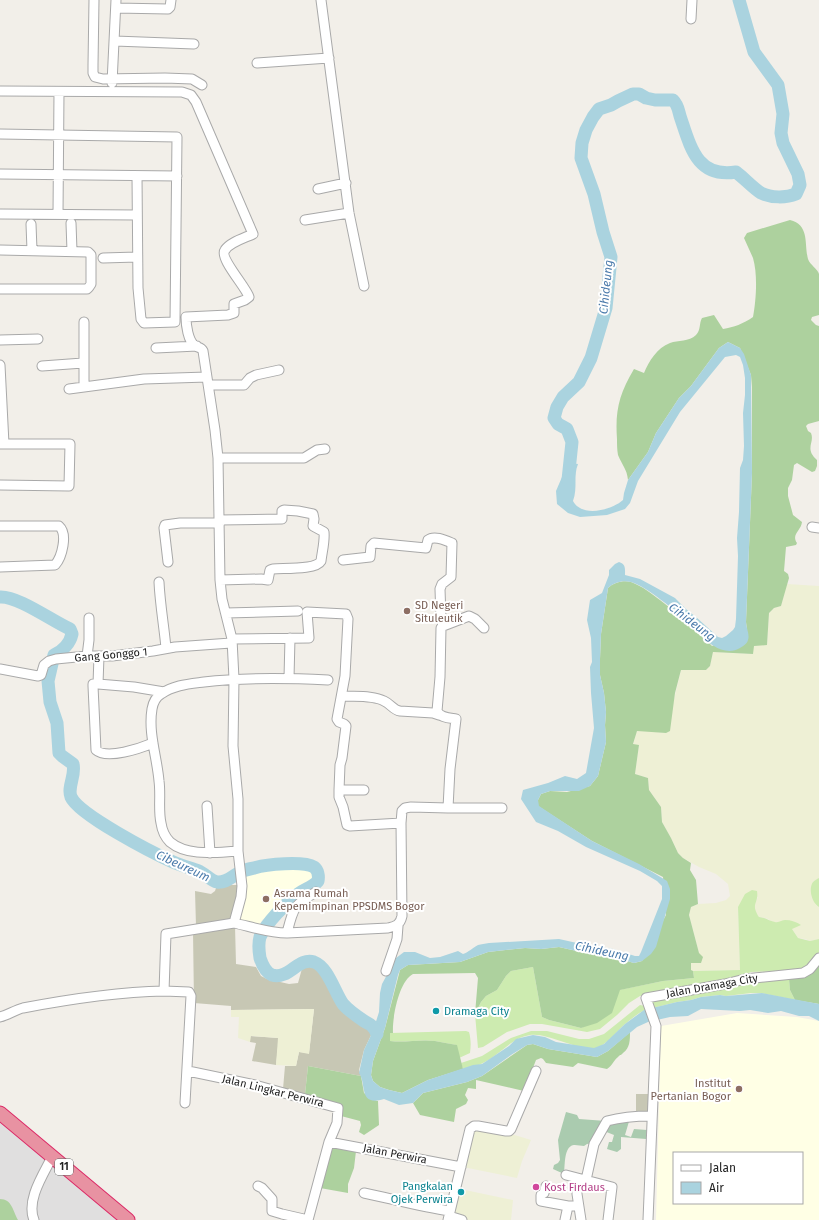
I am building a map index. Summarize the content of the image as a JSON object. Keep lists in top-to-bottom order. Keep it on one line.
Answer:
{"streets":{"highway":["11"],"street":["Gang Gonggo 1","Jalan Dramaga City","Jalan Lingkar Perwira","Jalan Perwira"]},"crossings":[["Jalan Lingkar Perwira","Jalan Perwira"]],"water":["Cihideung","Cibeureum"],"places":["SD Negeri Situleutik","Asrama Rumah Kepemimpinan PPSDMS Bogor","Dramaga City","Institut Pertanian Bogor","Kost Firdaus","Pangkalan Ojek Perwira"],"legend":["Jalan","Air"]}
